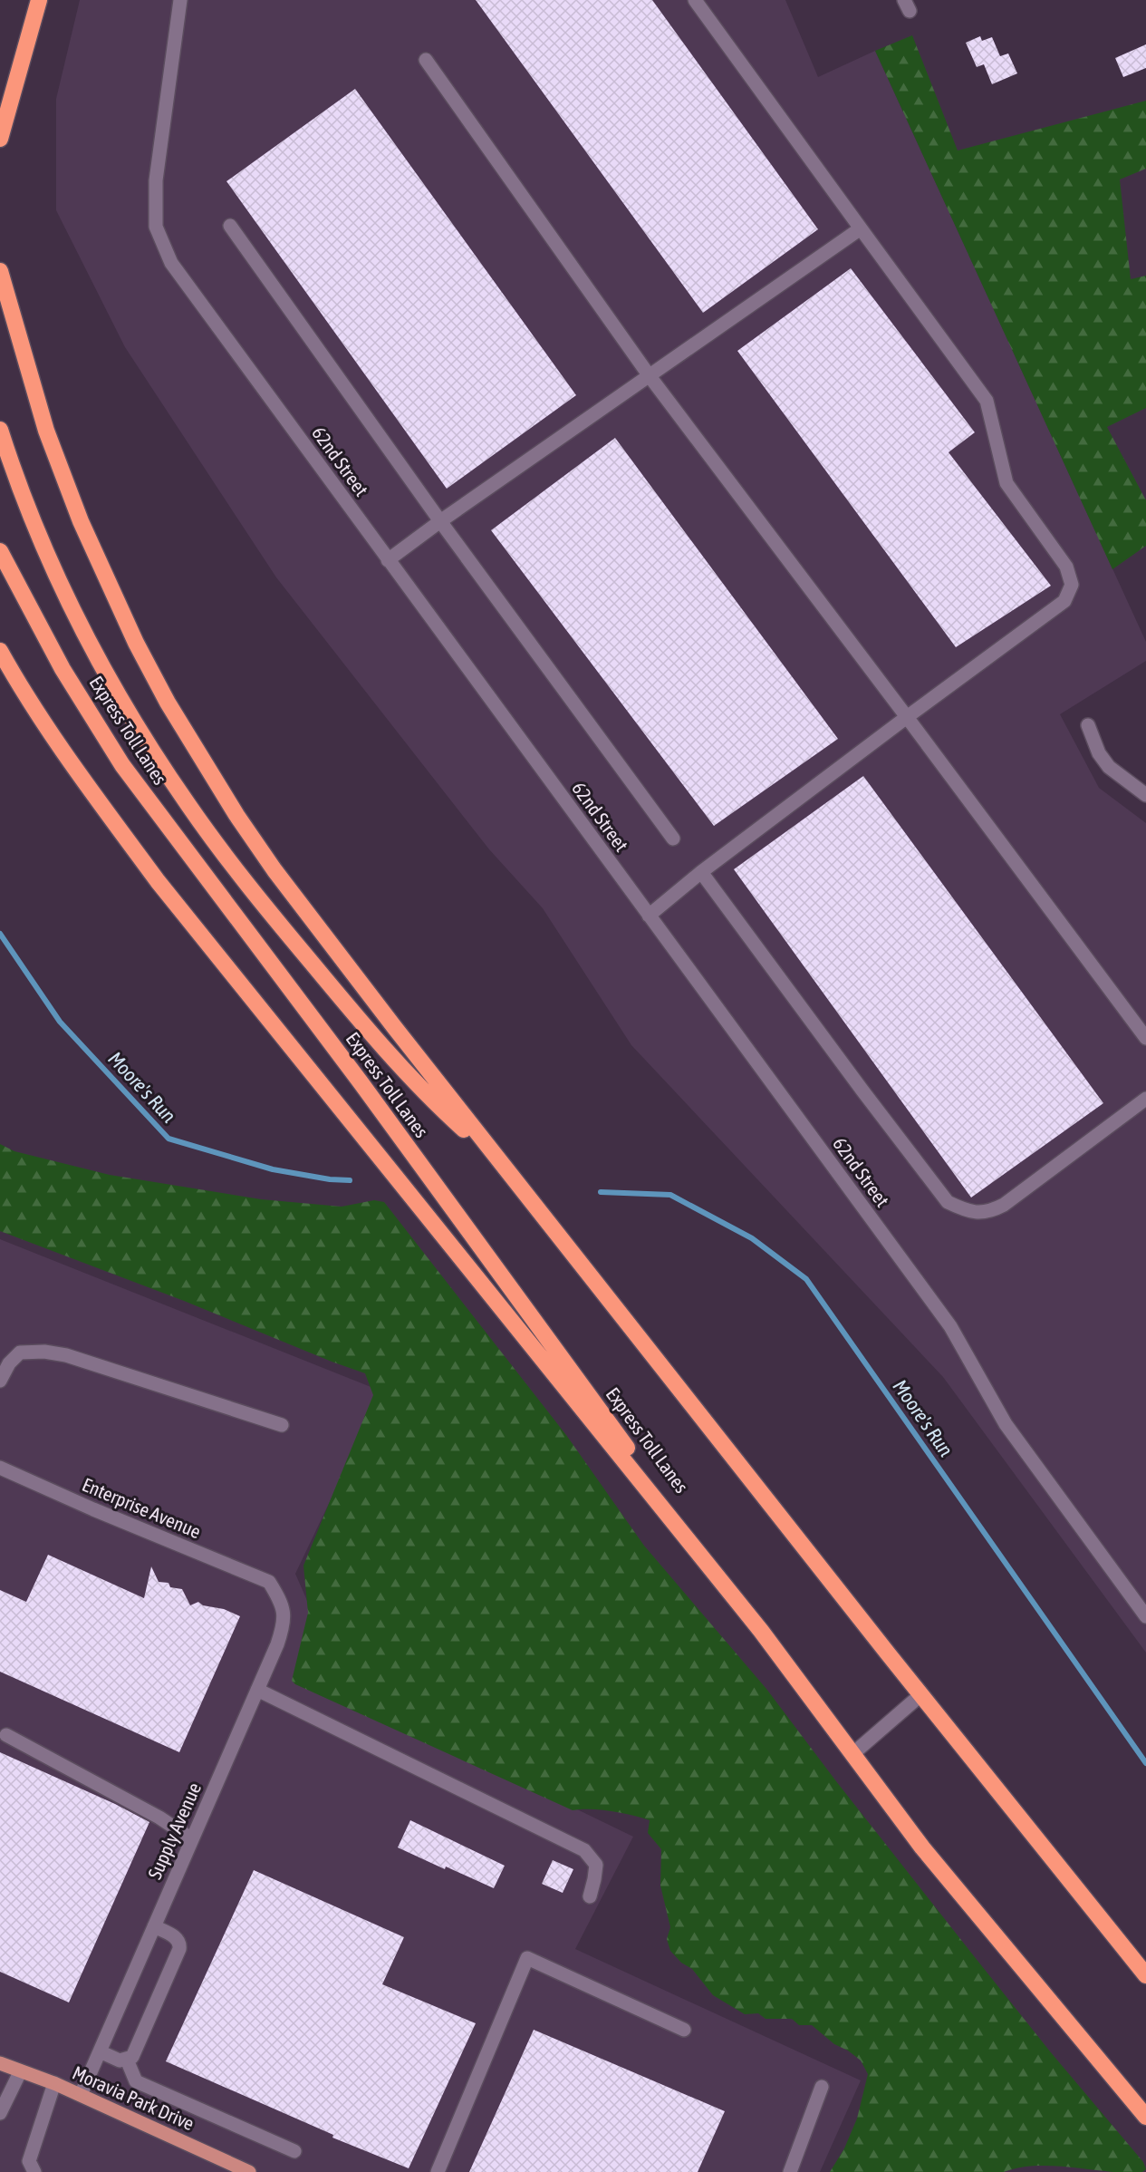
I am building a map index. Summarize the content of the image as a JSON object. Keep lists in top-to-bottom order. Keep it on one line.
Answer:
{"streets":{"highway":["Express Toll Lanes"],"main road":["Moravia Park Drive"],"street":["62nd Street","Enterprise Avenue","Supply Avenue"]},"crossings":[["Enterprise Avenue","Supply Avenue"],["Supply Avenue","Moravia Park Drive"]],"water":["Moore's Run"]}
